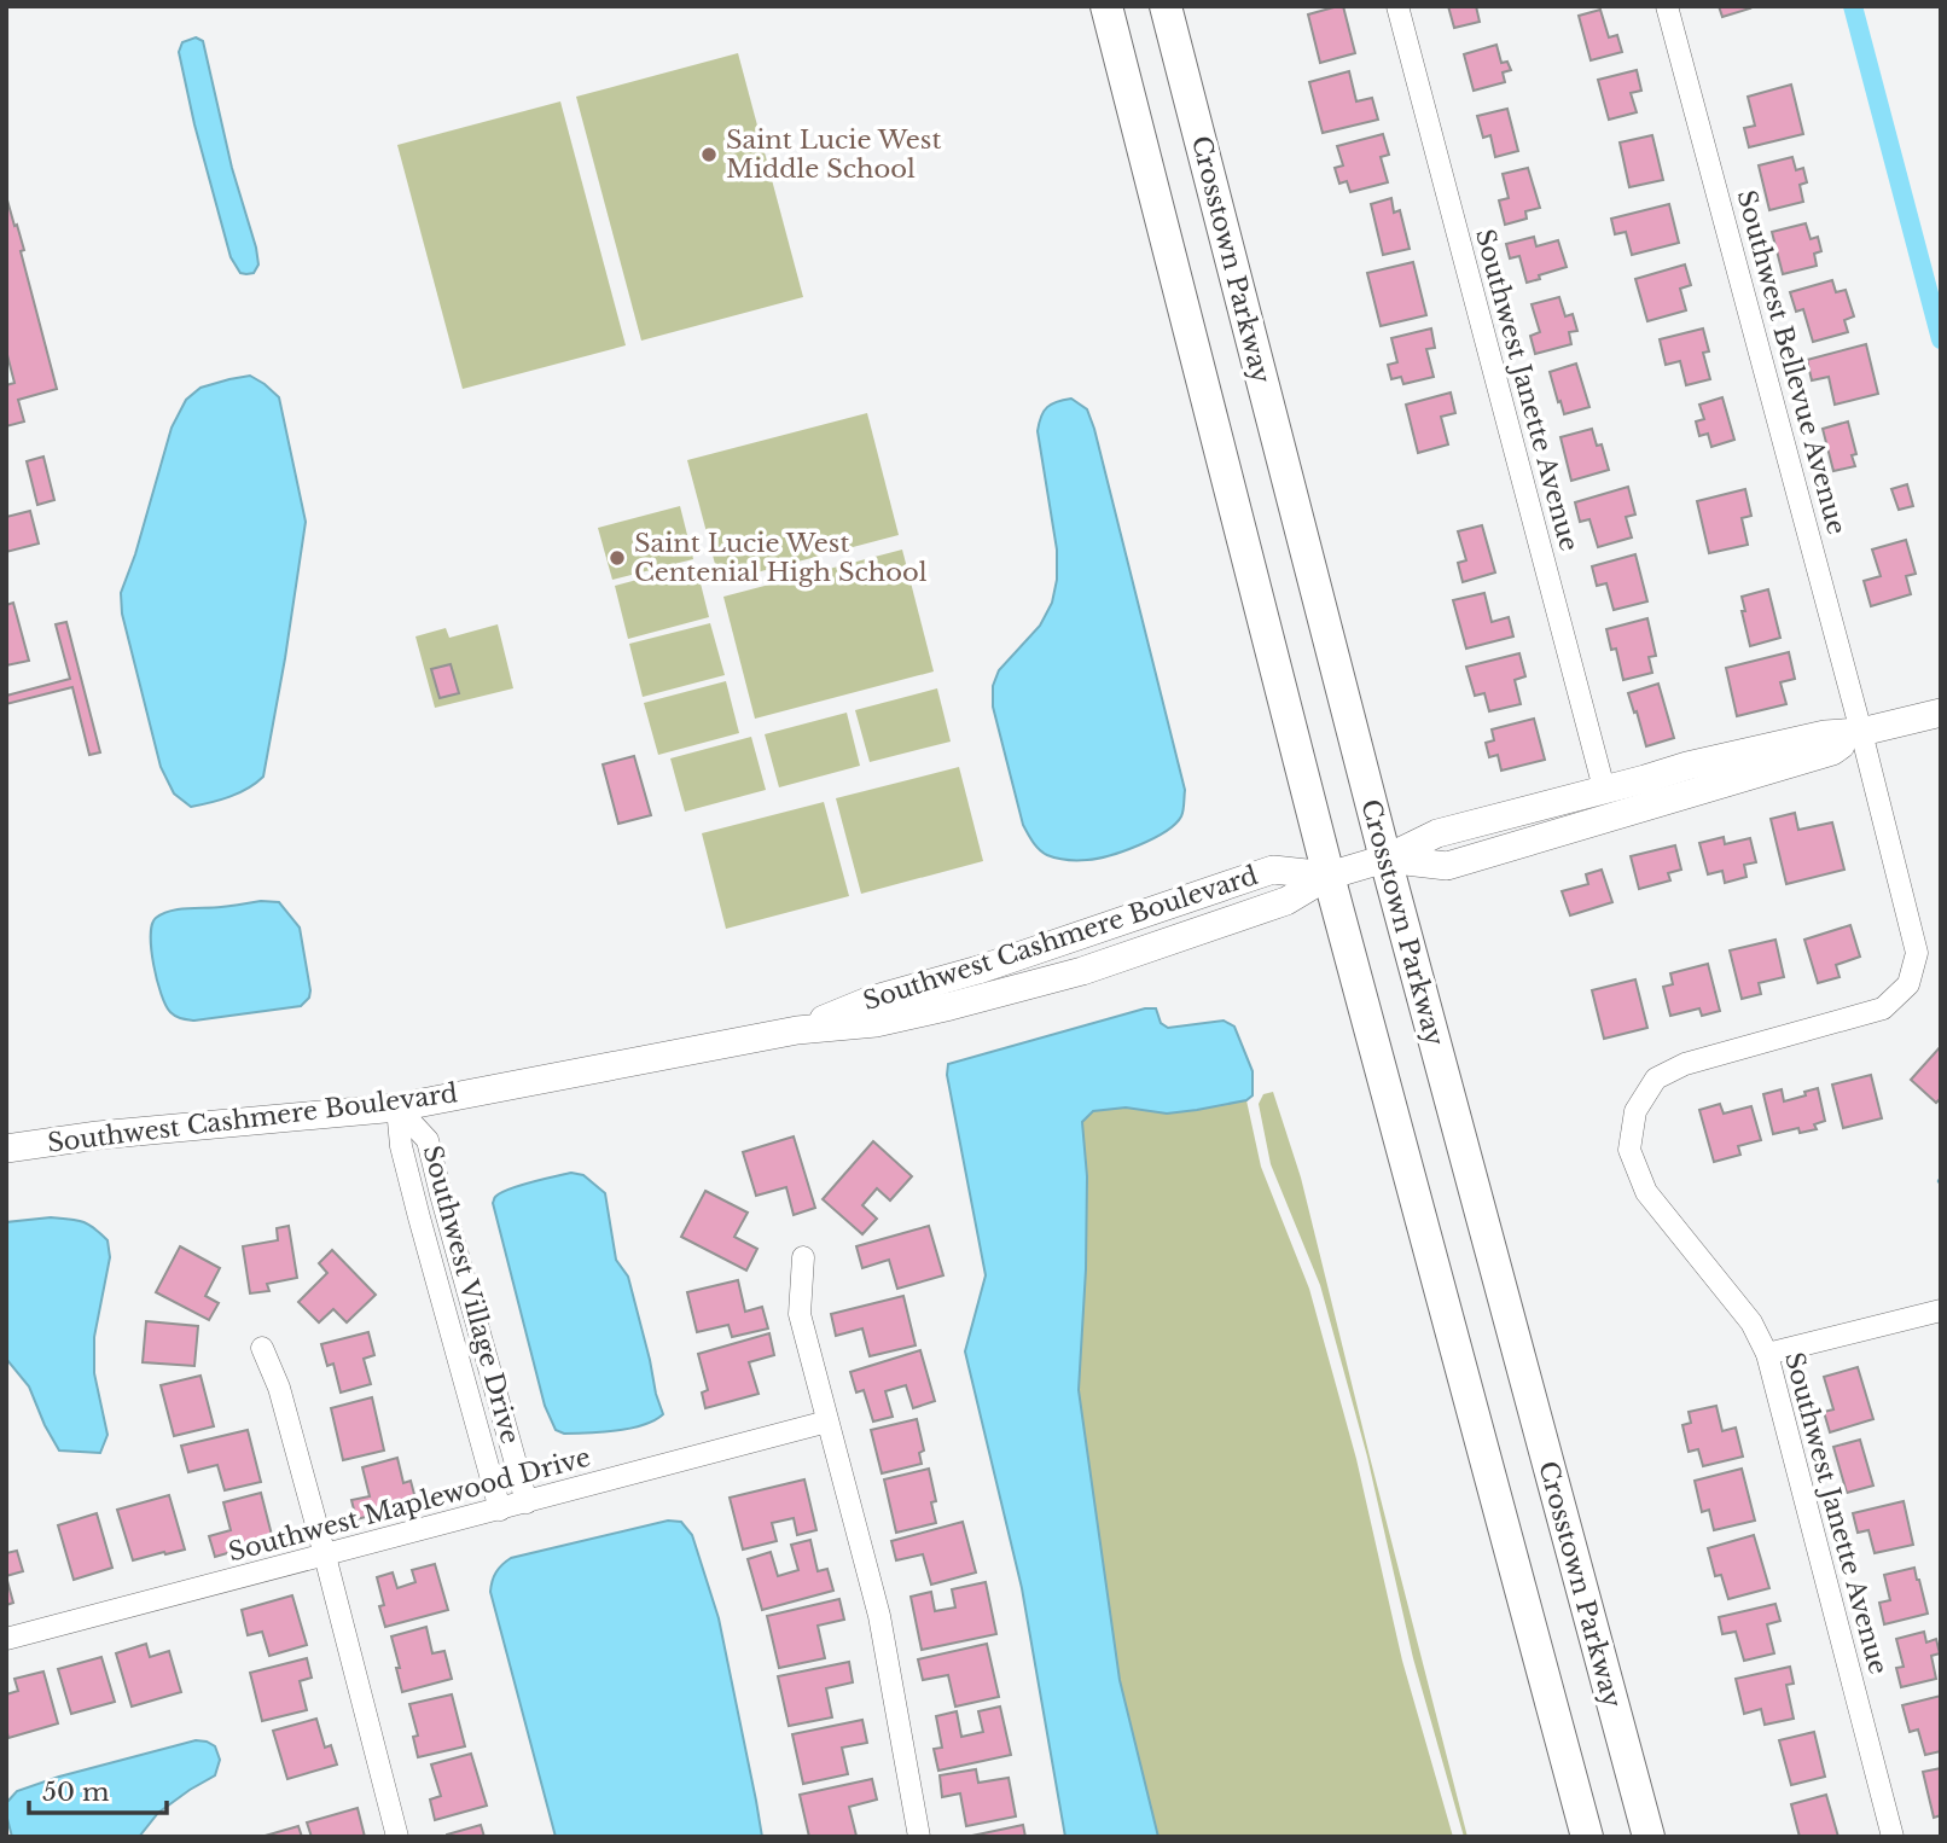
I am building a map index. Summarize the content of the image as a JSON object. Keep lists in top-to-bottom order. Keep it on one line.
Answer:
{"streets":{"main road":["Crosstown Parkway"],"street":["Southwest Bellevue Avenue","Southwest Janette Avenue","Southwest Cashmere Boulevard","Southwest Village Drive","Southwest Maplewood Drive"]},"crossings":[["Crosstown Parkway","Southwest Cashmere Boulevard"],["Southwest Bellevue Avenue","Southwest Janette Avenue"],["Southwest Bellevue Avenue","Southwest Cashmere Boulevard"],["Southwest Janette Avenue","Southwest Cashmere Boulevard"],["Southwest Cashmere Boulevard","Southwest Village Drive"],["Southwest Village Drive","Southwest Maplewood Drive"]],"places":["Saint Lucie West Middle School","Saint Lucie West Centenial High School"],"scale_bar":"50 m"}
